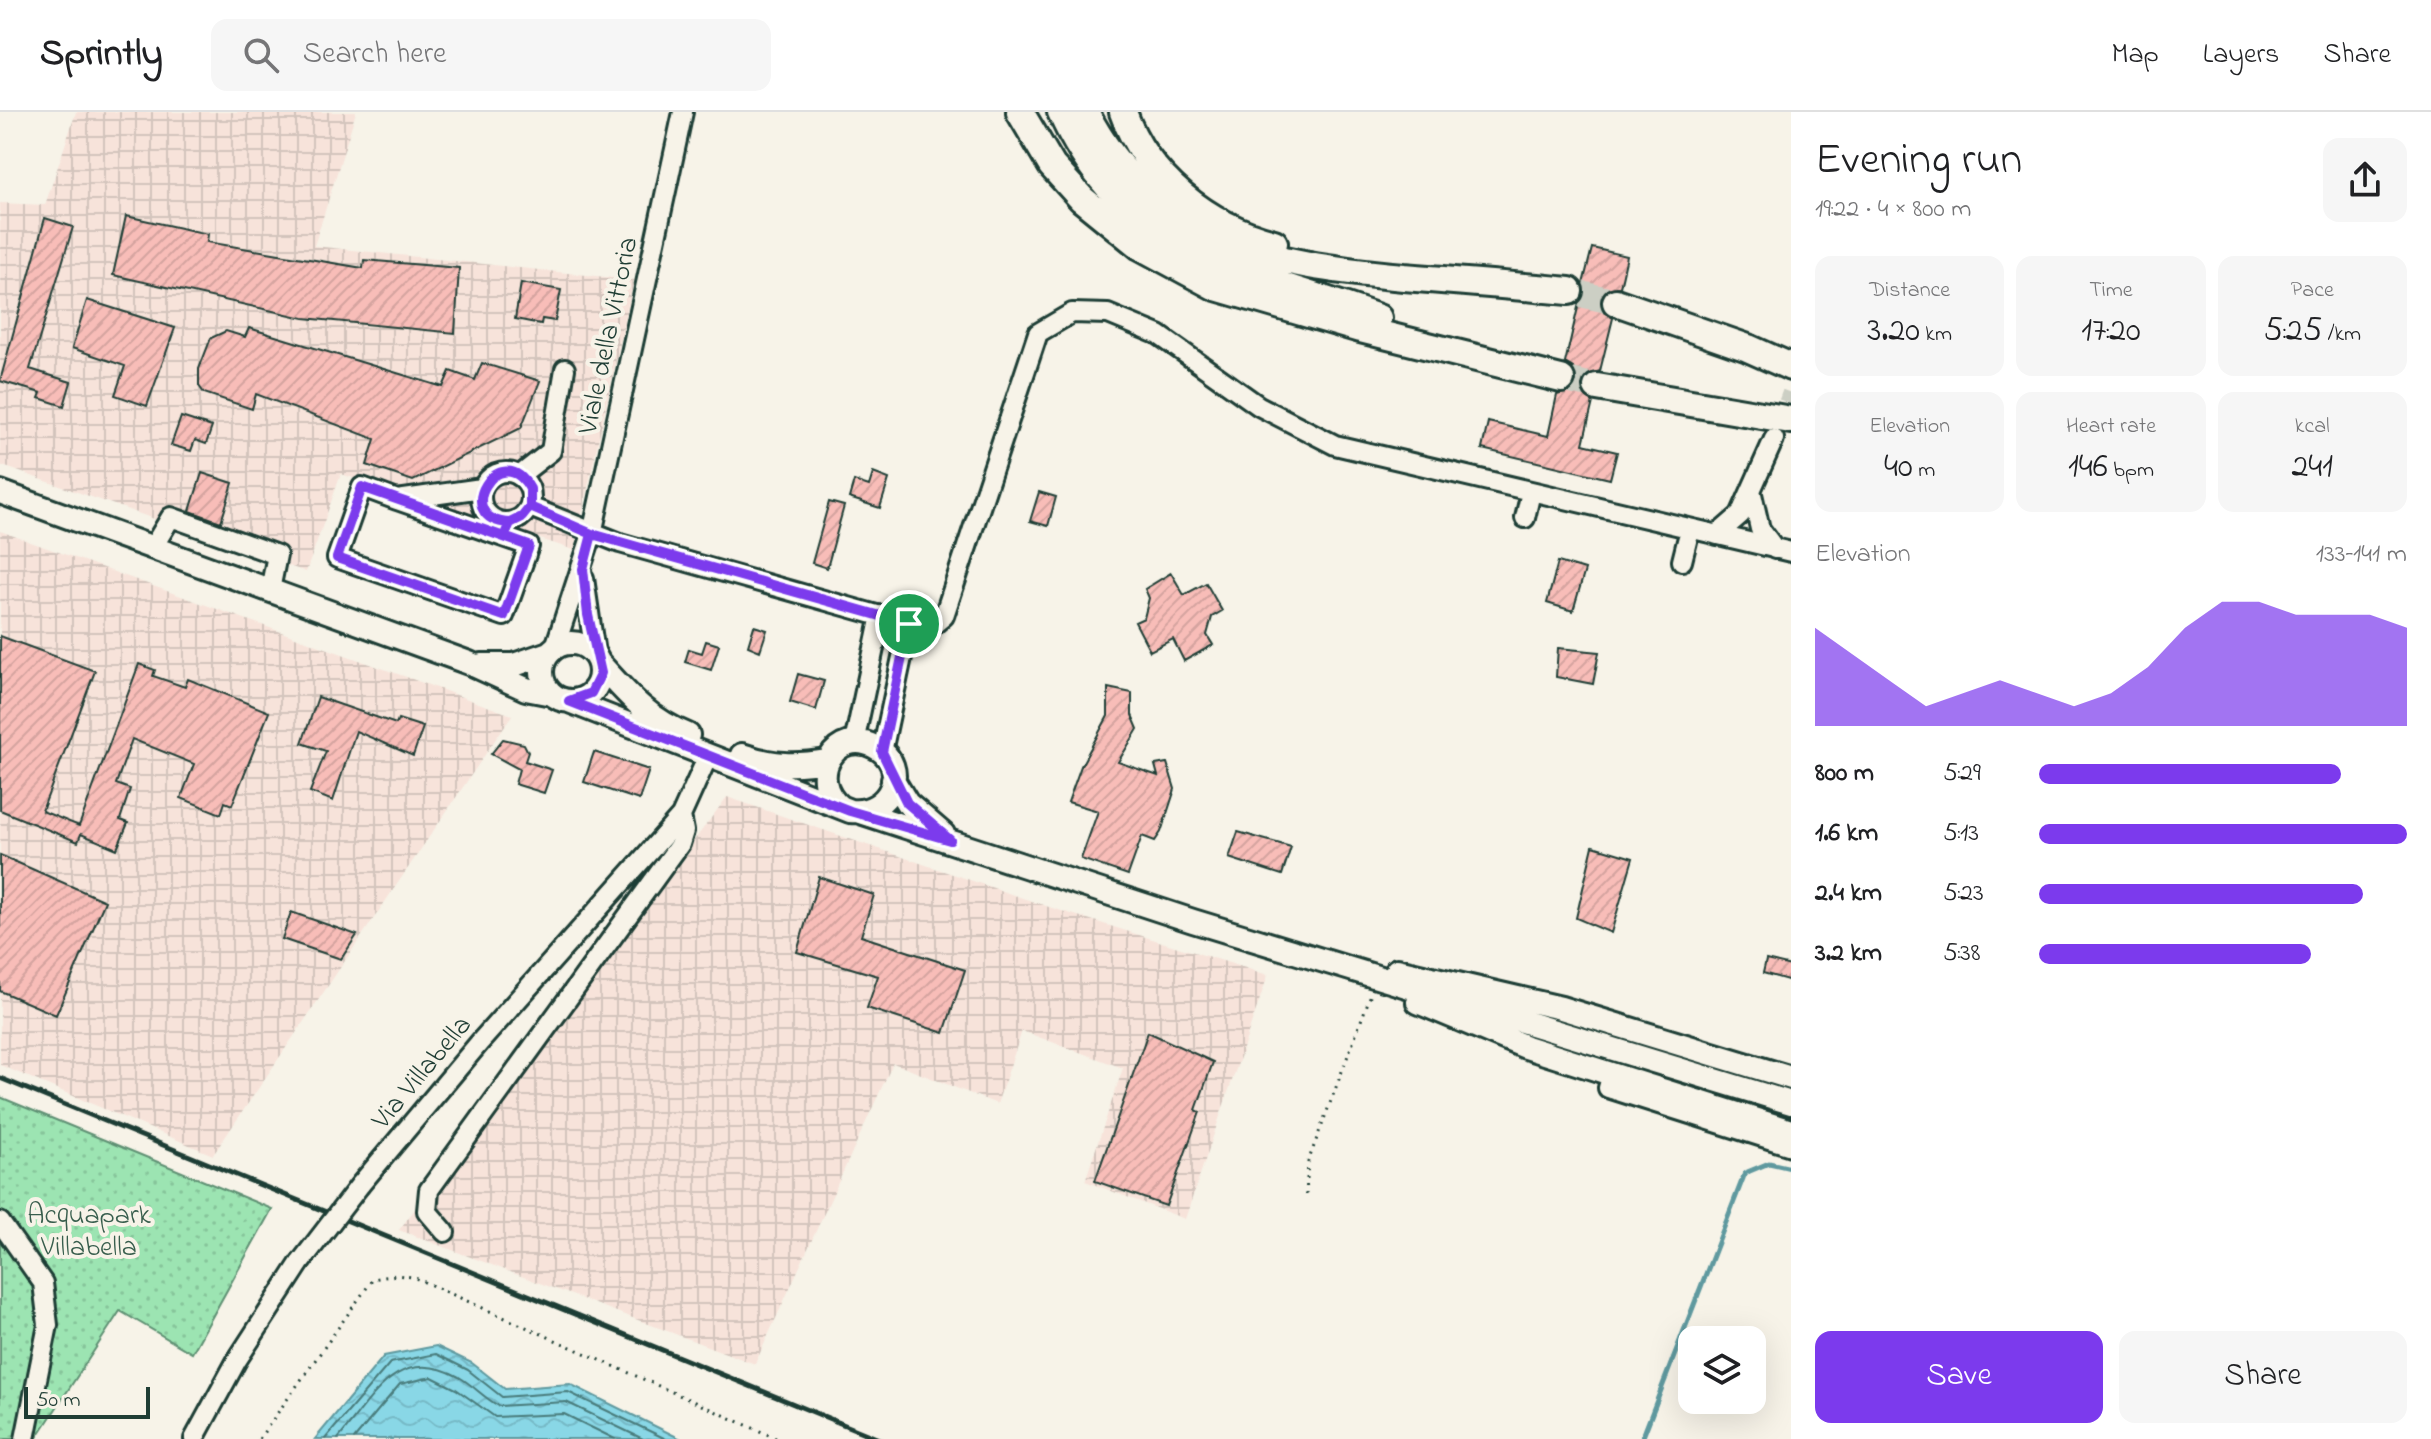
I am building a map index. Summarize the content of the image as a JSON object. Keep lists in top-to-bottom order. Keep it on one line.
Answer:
{"streets":{"street":["Viale della Vittoria","Via Villabella"]},"parks":["Acquapark Villabella"],"scale_bar":"50 m","page":{"header":"Sprintly","search":"Search here","nav":["Map","Layers","Share"],"heading":["Evening run","19:22 · 4 × 800 m"],"stats":[["Distance","3.20 km"],["Time","17:20"],["Pace","5:25 /km"],["Elevation","40 m"],["Heart rate","146 bpm"],["kcal","241"]],"chart":["Elevation","133–141 m"],"list":[{"name":"800 m","note":"5:29"},{"name":"1.6 km","note":"5:13"},{"name":"2.4 km","note":"5:23"},{"name":"3.2 km","note":"5:38"}],"buttons":["Save","Share"],"scale":"50 m"}}
